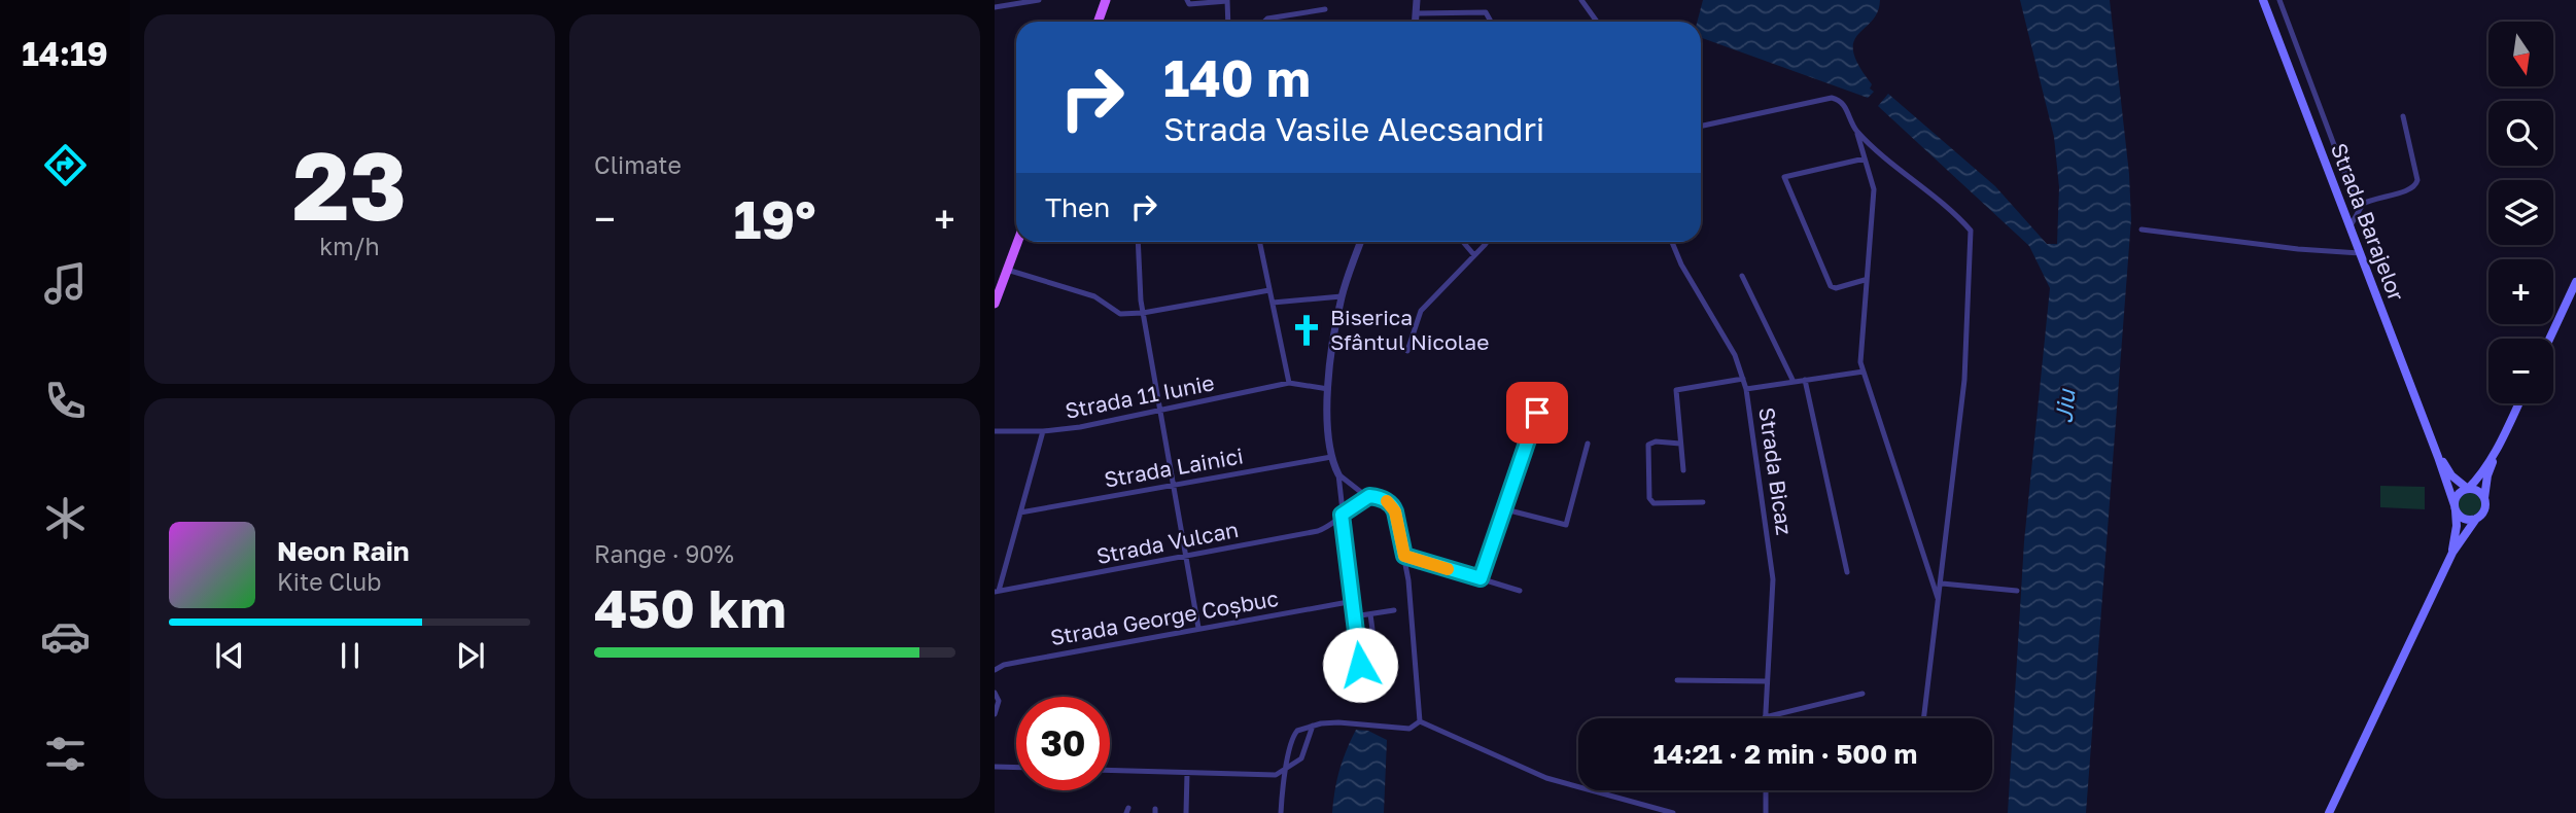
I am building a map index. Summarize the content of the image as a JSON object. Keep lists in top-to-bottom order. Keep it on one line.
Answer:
{"streets":{"main road":["Strada Barajelor"],"street":["Strada 11 Iunie","Strada Lainici","Strada Bicaz","Strada Vulcan","Strada George Coșbuc"]},"water":["Jiu"],"places":{"church":["Biserica Sfântul Nicolae"]},"north":"bottom","page":{"tabs":"14:19","tile":[["23","km/h"],"Climate",["Range · 90%","450 km"]],"map_buttons":["+","−"],"turn":["140 m","Strada Vasile Alecsandri"],"then":"Then","heat":["−","19°","+"],"song":["Neon Rain","Kite Club"],"limit":"30","trip":"14:21 · 2 min · 500 m"}}
